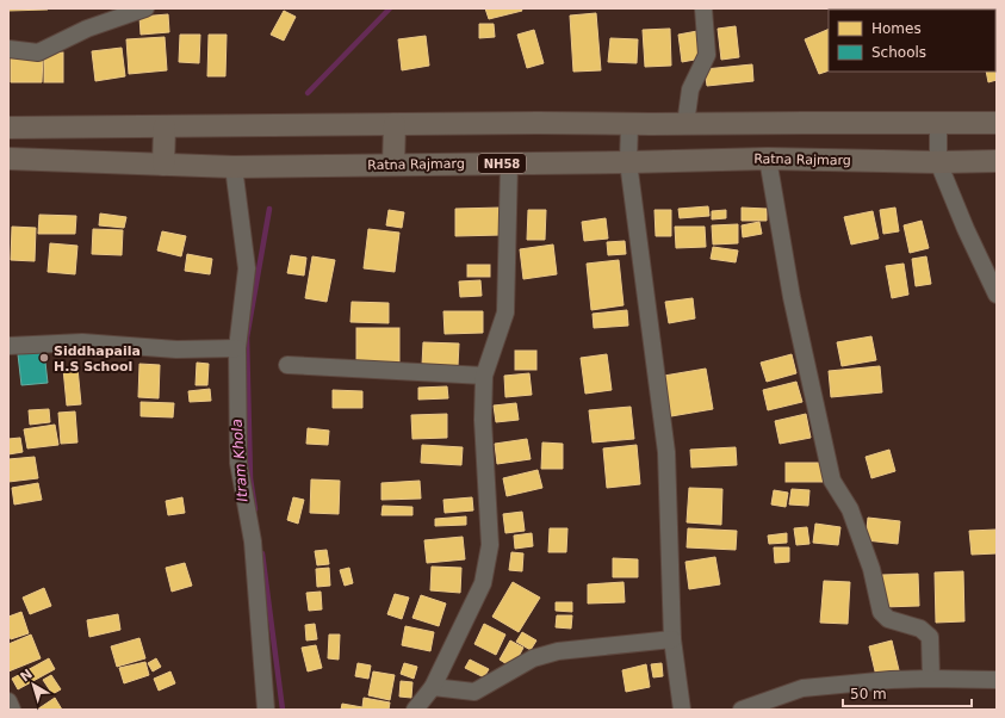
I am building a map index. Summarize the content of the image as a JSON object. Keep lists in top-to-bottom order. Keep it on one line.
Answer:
{"streets":{"main road":["Ratna Rajmarg","NH58"]},"water":["Itram Khola"],"places":["Siddhapaila H.S School"],"legend":["Homes","Schools"],"scale_bar":"50 m","north":"top left"}
